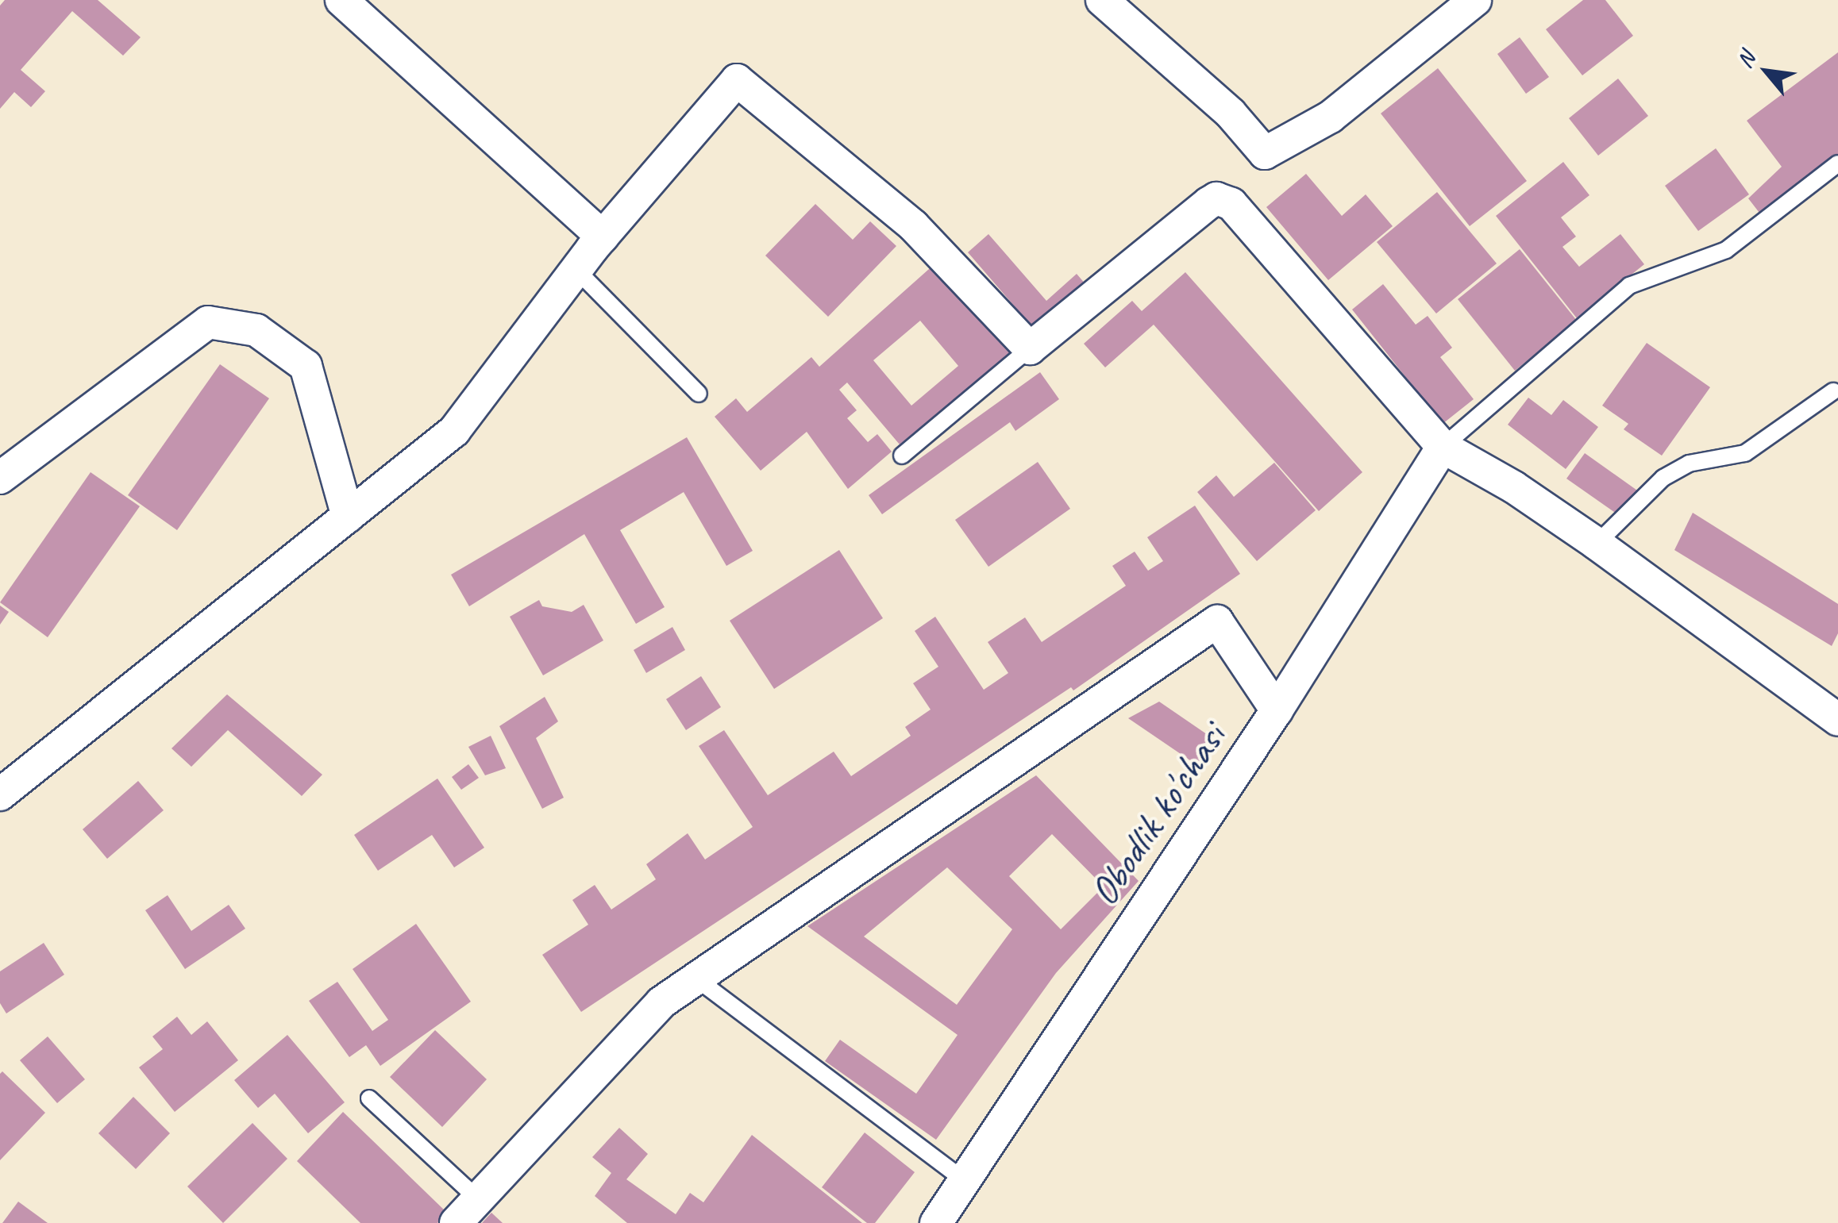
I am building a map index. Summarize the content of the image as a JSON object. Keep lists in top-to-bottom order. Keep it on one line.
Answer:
{"streets":{"street":["Obodlik ko'chasi"]},"north":"top left"}
